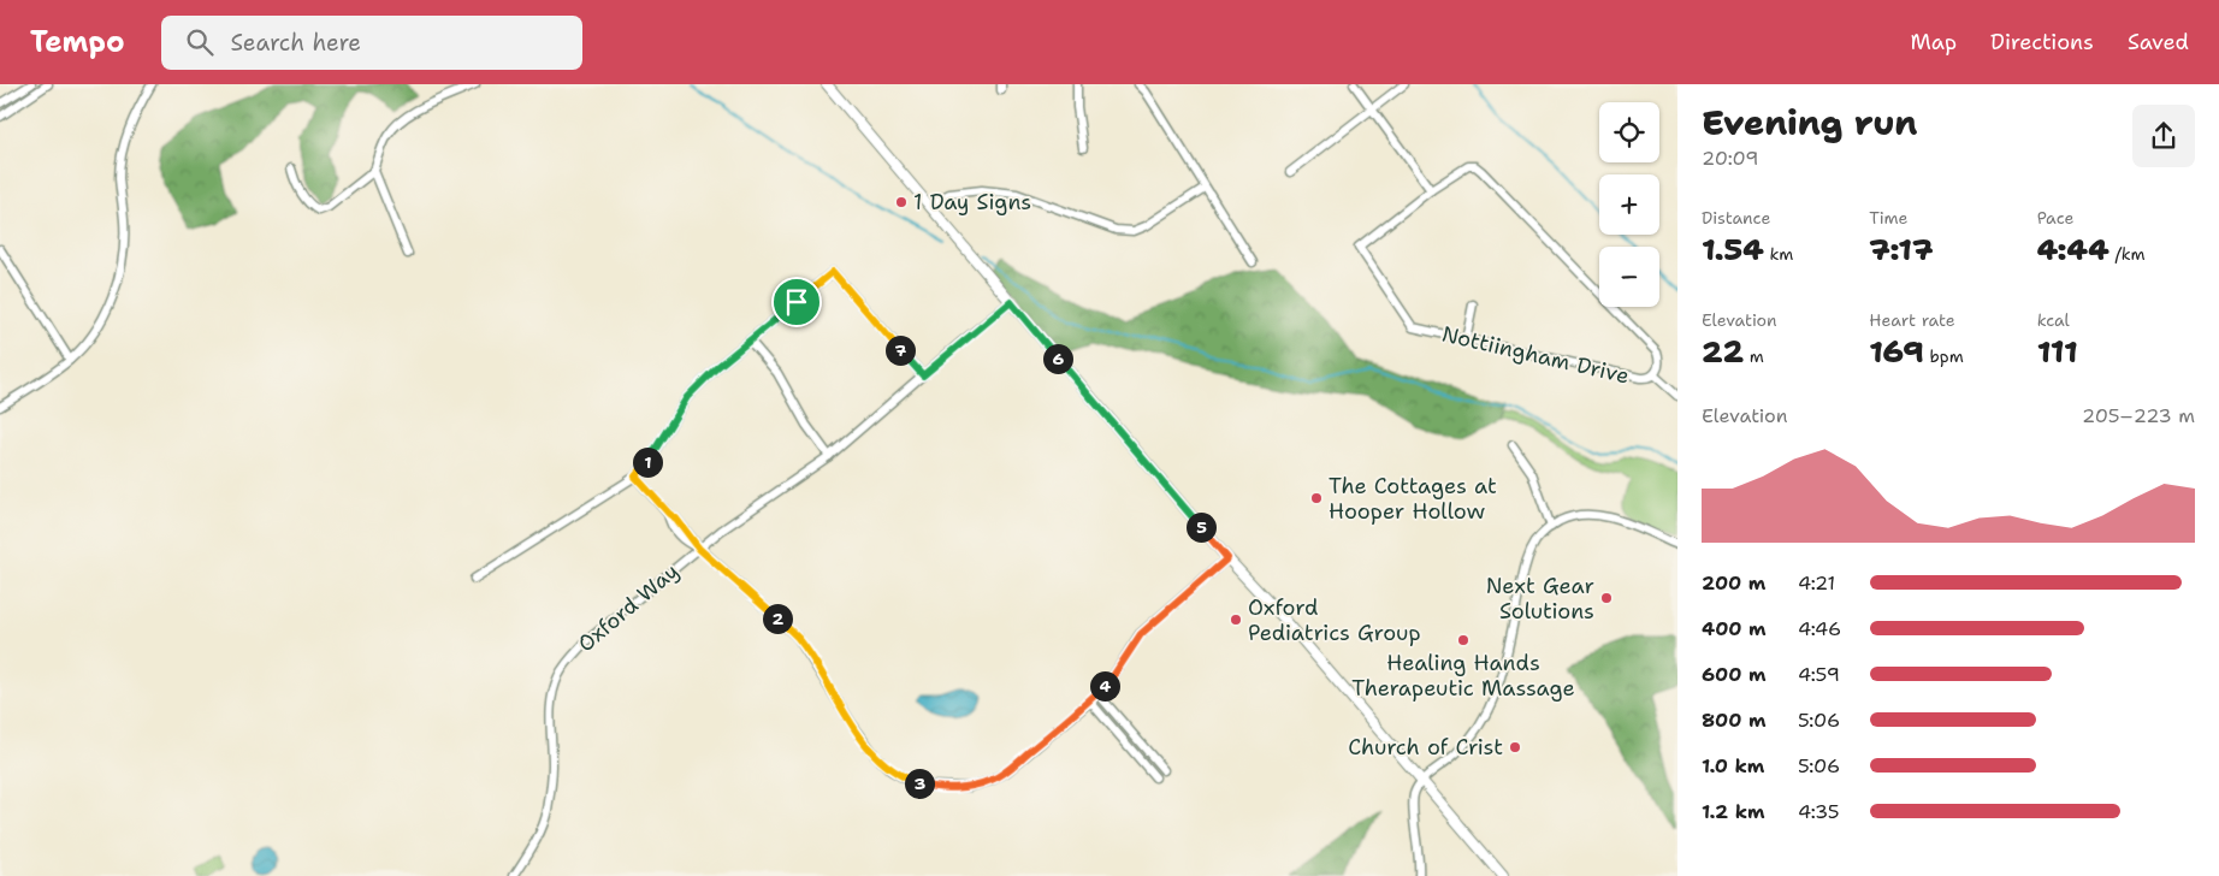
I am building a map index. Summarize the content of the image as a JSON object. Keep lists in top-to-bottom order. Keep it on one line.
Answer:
{"streets":{"street":["Nottiingham Drive","Oxford Way"]},"places":["1 Day Signs","The Cottages at Hooper Hollow","Next Gear Solutions","Oxford Pediatrics Group","Healing Hands Therapeutic Massage","Church of Crist"],"page":{"header":"Tempo","search":"Search here","nav":["Map","Directions","Saved"],"heading":["Evening run","20:09"],"map_buttons":["+","−"],"stats":[["Distance","1.54 km"],["Time","7:17"],["Pace","4:44 /km"],["Elevation","22 m"],["Heart rate","169 bpm"],["kcal","111"]],"pins":["7","6","1","5","2","4","3"],"chart":["Elevation","205–223 m"],"list":[{"name":"200 m","note":"4:21"},{"name":"400 m","note":"4:46"},{"name":"600 m","note":"4:59"},{"name":"800 m","note":"5:06"},{"name":"1.0 km","note":"5:06"},{"name":"1.2 km","note":"4:35"}]}}
